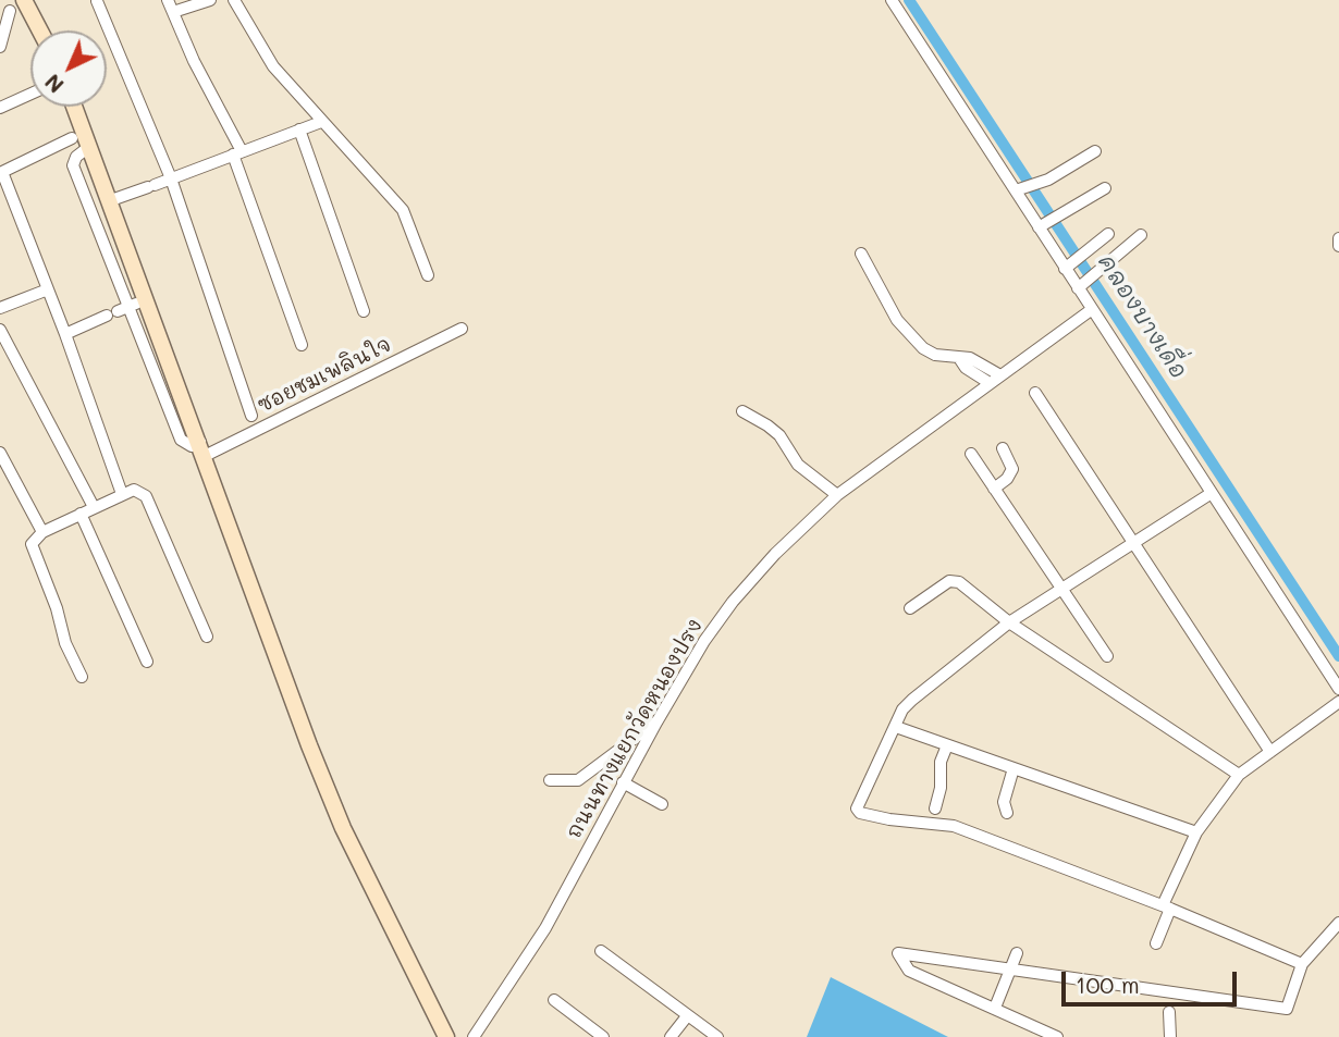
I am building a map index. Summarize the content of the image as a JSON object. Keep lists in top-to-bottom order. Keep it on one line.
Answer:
{"streets":{"street":["ซอยชมเพลินใจ","ถนนทางแยกวัดหนองปรง"]},"water":["คลองบางเดื่อ"],"scale_bar":"100 m","north":"bottom left"}
